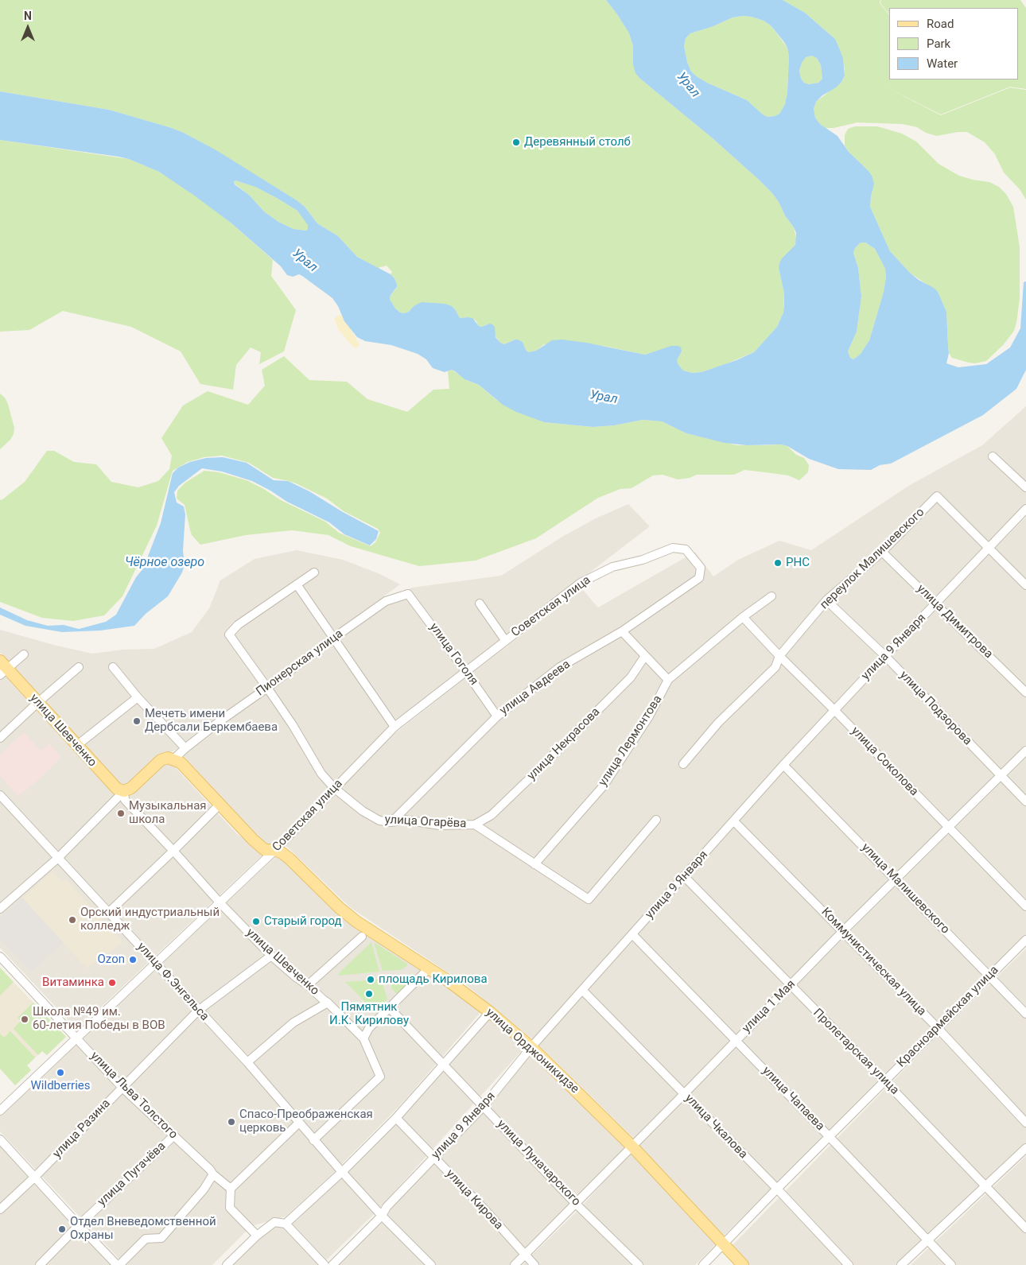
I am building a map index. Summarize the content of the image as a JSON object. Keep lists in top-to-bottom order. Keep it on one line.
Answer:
{"streets":{"main road":["Пионерская улица","улица Шевченко","улица Орджоникидзе"],"street":["переулок Малишевского","Советская улица","улица Димитрова","улица 9 Января","улица Гоголя","улица Авдеева","улица Подзорова","улица Лермонтова","улица Некрасова","улица Соколова","улица Огарёва","улица Малишевского","Коммунистическая улица","улица Ф.Энгельса","улица 1 Мая","Красноармейская улица","Пролетарская улица","улица Льва Толстого","улица Чапаева","улица Чкалова","улица Разина","улица Луначарского","улица Пугачёва","улица Кирова"]},"crossings":[["переулок Малишевского","улица Димитрова"],["переулок Малишевского","улица 9 Января"],["переулок Малишевского","улица Подзорова"],["переулок Малишевского","улица Соколова"],["Советская улица","улица Гоголя"],["Советская улица","улица Авдеева"],["Советская улица","улица Шевченко"],["Советская улица","улица Огарёва"],["Советская улица","улица Ф.Энгельса"],["Советская улица","улица Орджоникидзе"],["Советская улица","улица Льва Толстого"],["улица Димитрова","улица 9 Января"],["улица 9 Января","улица Подзорова"],["улица 9 Января","улица Соколова"],["улица 9 Января","улица Малишевского"],["улица 9 Января","Коммунистическая улица"],["улица 9 Января","улица Ф.Энгельса"],["улица 9 Января","улица Орджоникидзе"],["улица 9 Января","Пролетарская улица"],["улица 9 Января","улица Чапаева"],["улица 9 Января","улица Чкалова"],["улица 9 Января","улица Луначарского"],["улица 9 Января","улица Кирова"],["улица Гоголя","Пионерская улица"],["улица Гоголя","улица Авдеева"],["Пионерская улица","улица Шевченко"],["Пионерская улица","улица Огарёва"],["Пионерская улица","улица Ф.Энгельса"],["Пионерская улица","улица Орджоникидзе"],["улица Авдеева","улица Огарёва"],["улица Подзорова","улица 1 Мая"],["улица Шевченко","улица Ф.Энгельса"],["улица Шевченко","улица Разина"],["улица Лермонтова","улица Соколова"],["улица Лермонтова","улица Огарёва"],["улица Некрасова","улица Огарёва"],["улица Соколова","улица 1 Мая"],["улица Малишевского","улица 1 Мая"],["улица Малишевского","Красноармейская улица"],["Коммунистическая улица","улица 1 Мая"],["Коммунистическая улица","Красноармейская улица"],["улица Ф.Энгельса","улица Разина"],["улица 1 Мая","улица Орджоникидзе"],["улица 1 Мая","Пролетарская улица"],["улица 1 Мая","улица Чапаева"],["улица 1 Мая","улица Чкалова"],["улица 1 Мая","улица Луначарского"],["улица 1 Мая","улица Кирова"],["Красноармейская улица","улица Орджоникидзе"],["Красноармейская улица","Пролетарская улица"],["Красноармейская улица","улица Чапаева"],["Красноармейская улица","улица Чкалова"],["улица Льва Толстого","улица Разина"],["улица Льва Толстого","улица Пугачёва"]],"water":["Урал","Чёрное озеро"],"places":["Деревянный столб","РНС","Мечеть имени Дербсали Беркембаева","Музыкальная школа","Орский индустриальный колледж","Старый город","Ozon","площадь Кирилова","Витаминка","Пямятник И.К. Кирилову","Школа №49 им. 60-летия Победы в ВОВ","Wildberries","Спасо-Преображенская церковь","Отдел Вневедомственной Охраны"],"legend":["Road","Park","Water"],"north":"top"}
